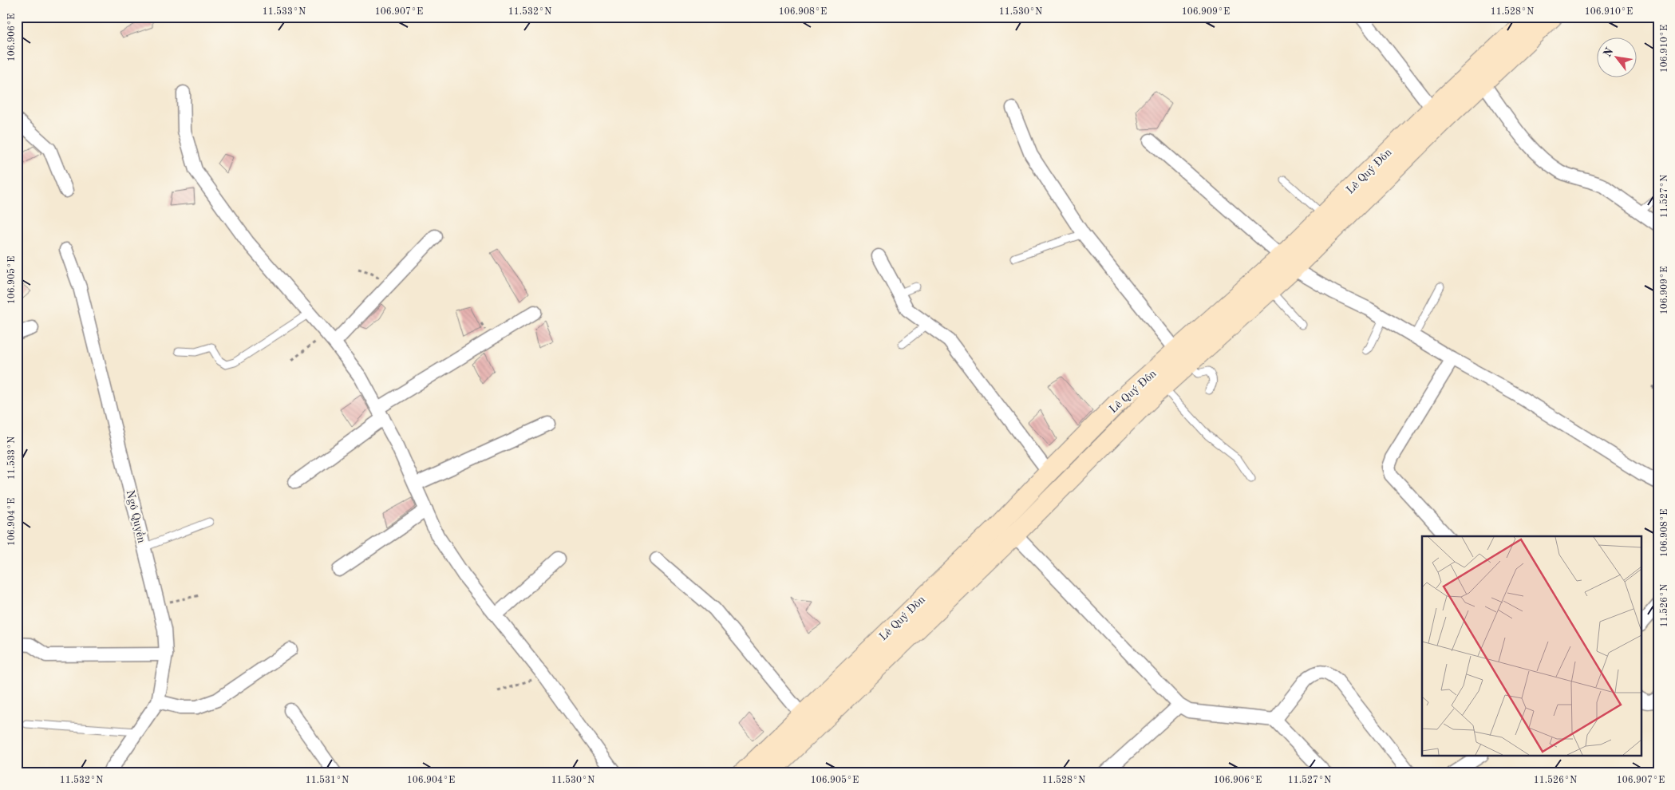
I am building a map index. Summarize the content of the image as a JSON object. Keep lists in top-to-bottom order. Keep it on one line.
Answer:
{"streets":{"main road":["Lê Quý Đôn"],"street":["Ngô Quyền"]},"north":"top left","coordinates":["11.533°N","106.907°E","11.532°N","106.908°E","11.530°N","106.909°E","11.528°N","106.910°E","106.906°E","11.527°N","106.905°E","106.904°E","11.526°N","11.531°N"]}
